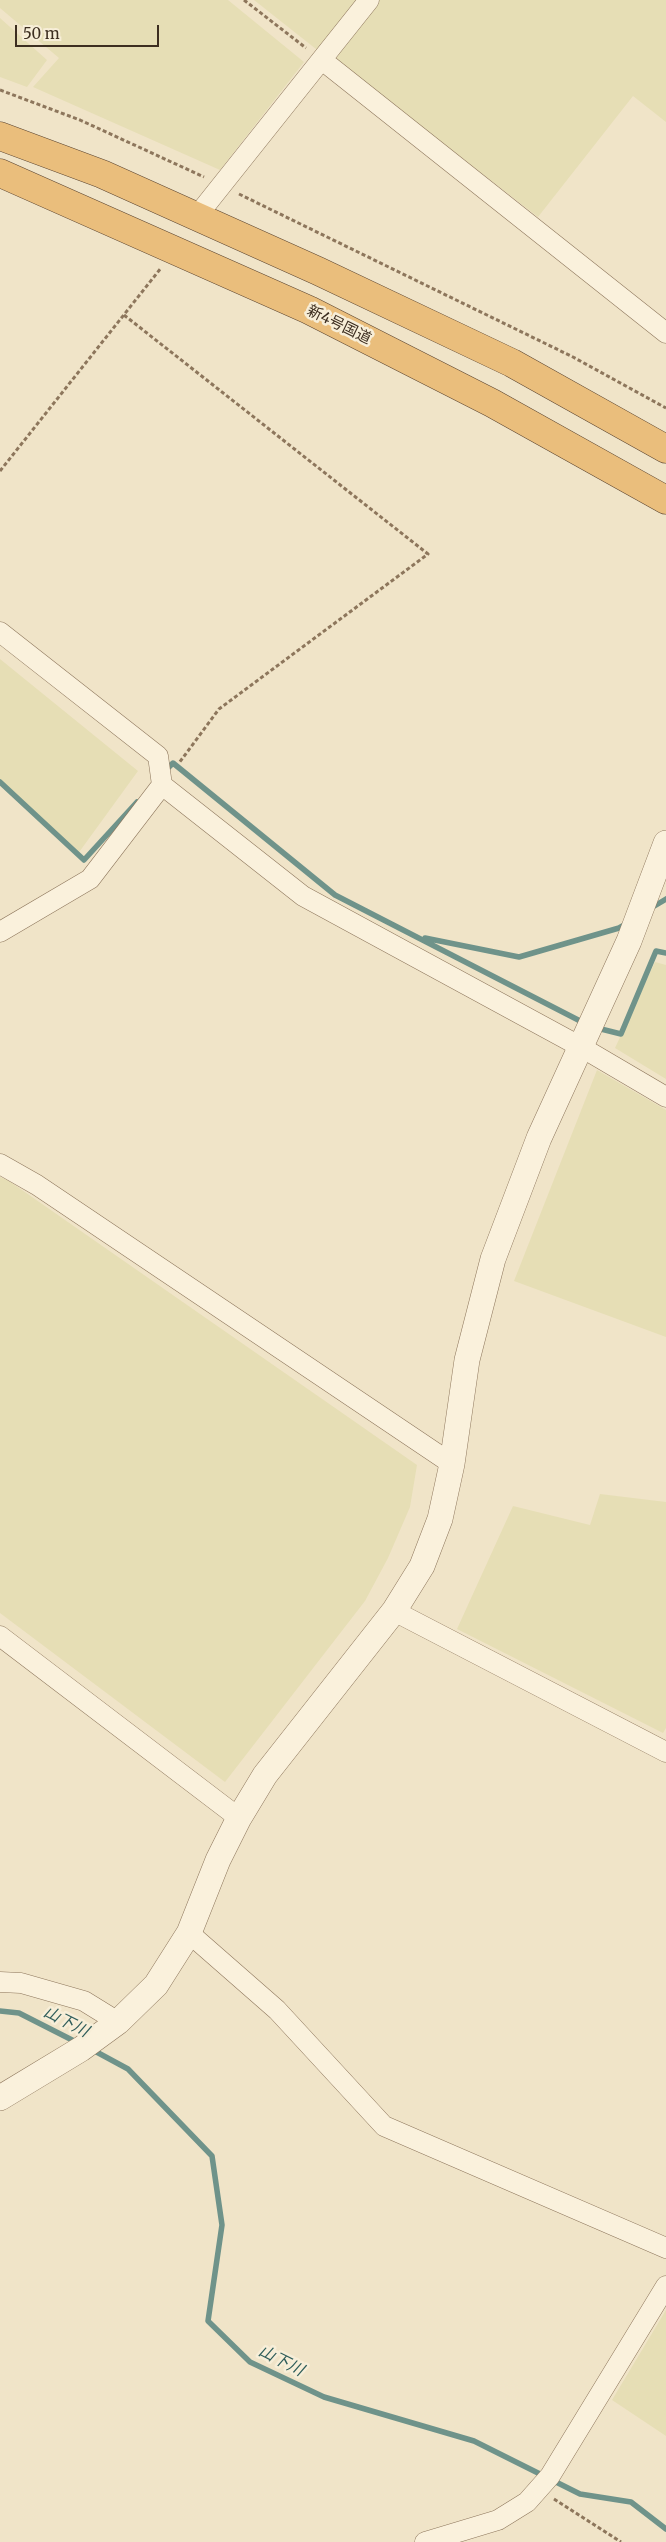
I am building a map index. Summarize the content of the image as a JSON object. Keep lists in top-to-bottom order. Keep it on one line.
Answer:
{"streets":{"highway":["新4号国道"]},"water":["山下川"],"scale_bar":"50 m"}
